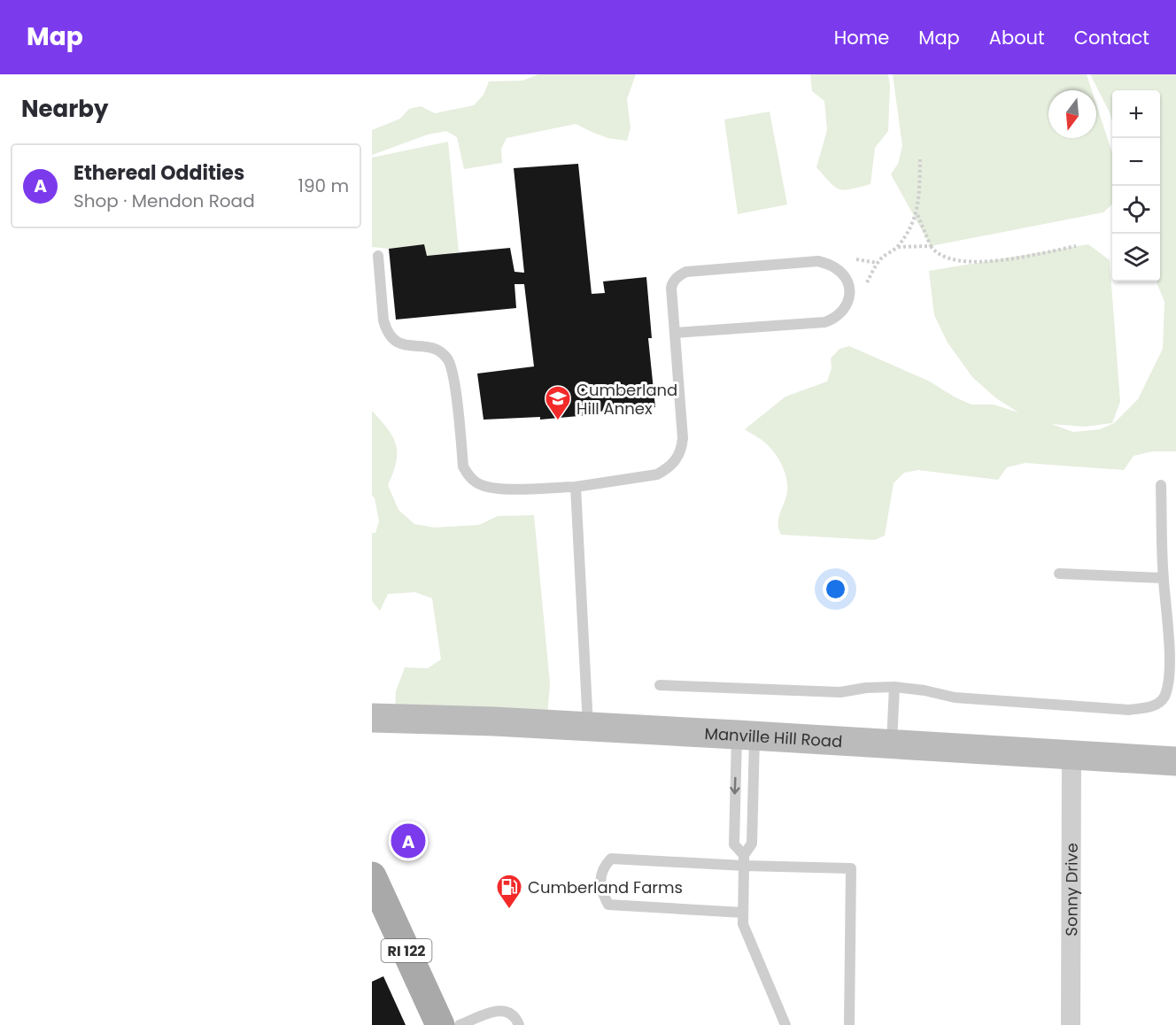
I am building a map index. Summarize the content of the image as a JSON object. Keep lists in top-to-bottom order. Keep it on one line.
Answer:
{"streets":{"main road":["Manville Hill Road","RI 122"],"street":["Sonny Drive"]},"crossings":[["Manville Hill Road","Sonny Drive"]],"places":{"school or university":["Cumberland Hill Annex"],"fuel station":["Cumberland Farms"]},"north":"bottom","page":{"header":"Map","nav":["Home","Map","About","Contact"],"heading":"Nearby","map_buttons":["+","−"],"list":[{"mark":"A","name":"Ethereal Oddities","note":"Shop · Mendon Road","value":"190 m"}],"pins":"A"}}
